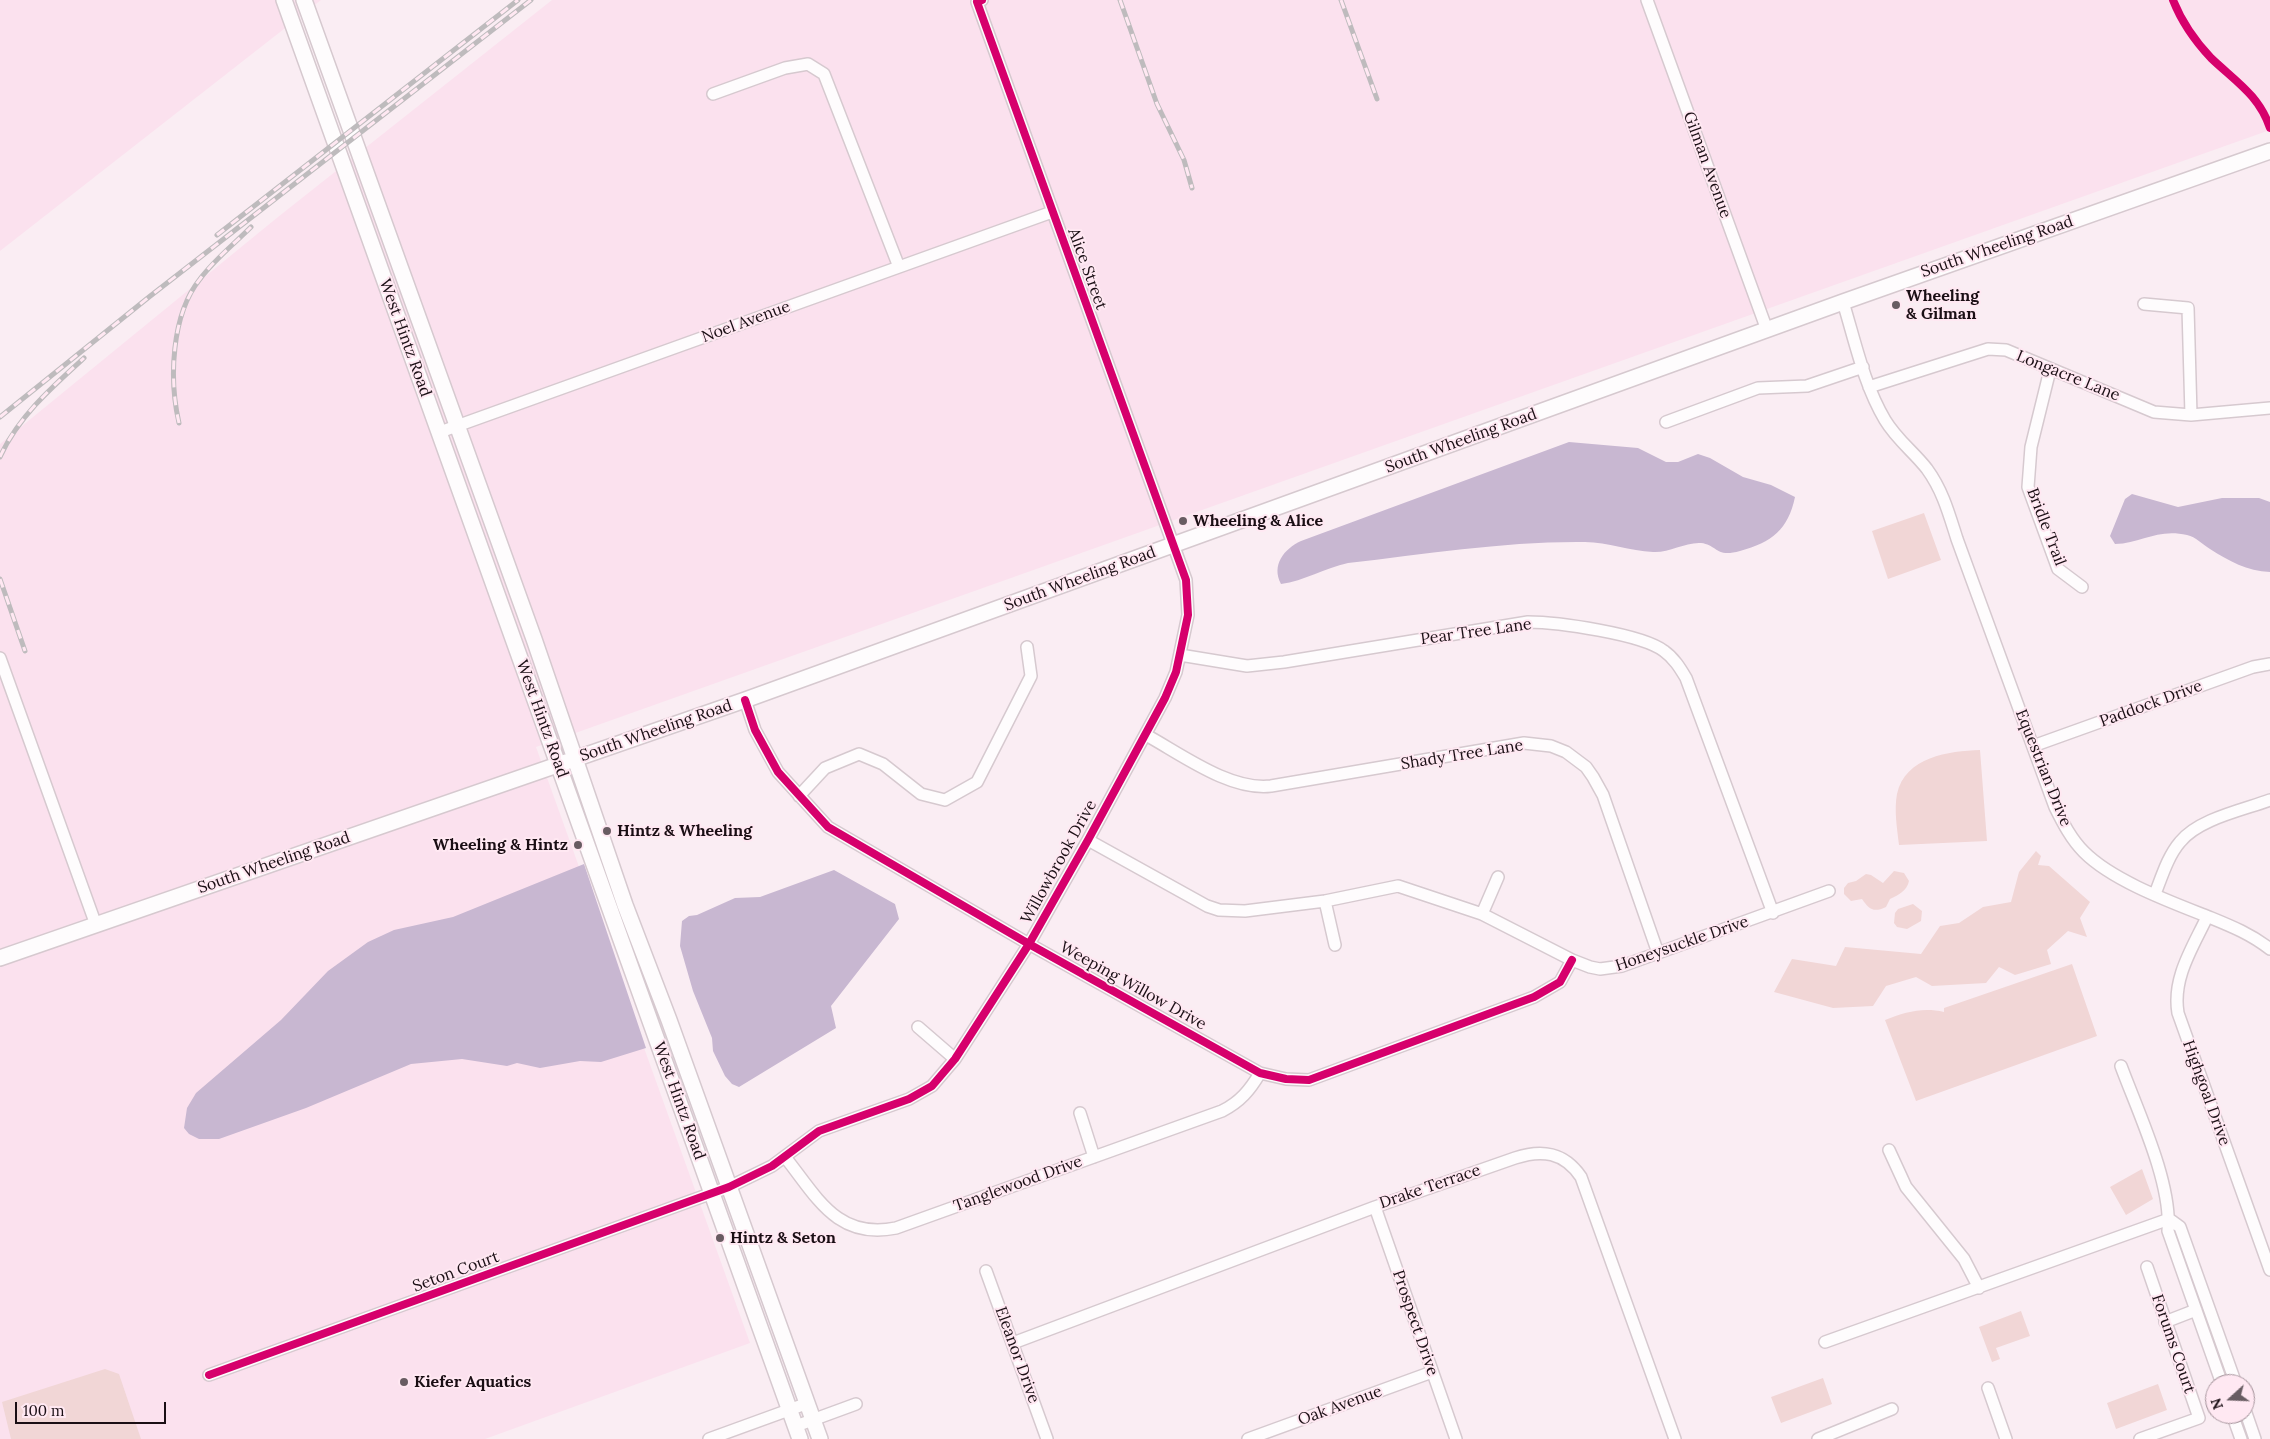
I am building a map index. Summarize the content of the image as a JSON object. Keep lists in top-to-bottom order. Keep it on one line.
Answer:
{"streets":{"main road":["South Wheeling Road","West Hintz Road"],"street":["Gilman Avenue","Alice Street","Noel Avenue","Longacre Lane","Bridle Trail","Pear Tree Lane","Paddock Drive","Shady Tree Lane","Equestrian Drive","Willowbrook Drive","Honeysuckle Drive","Weeping Willow Drive","Highgoal Drive","Tanglewood Drive","Drake Terrace","Seton Court","Prospect Drive","Forums Court","Eleanor Drive","Oak Avenue"]},"crossings":[["Gilman Avenue","South Wheeling Road"],["South Wheeling Road","Alice Street"],["South Wheeling Road","West Hintz Road"],["South Wheeling Road","Equestrian Drive"],["South Wheeling Road","Willowbrook Drive"],["South Wheeling Road","Weeping Willow Drive"],["Alice Street","Noel Avenue"],["Alice Street","Willowbrook Drive"],["Noel Avenue","West Hintz Road"],["West Hintz Road","Willowbrook Drive"],["West Hintz Road","Seton Court"],["Longacre Lane","Bridle Trail"],["Longacre Lane","Equestrian Drive"],["Pear Tree Lane","Willowbrook Drive"],["Pear Tree Lane","Honeysuckle Drive"],["Paddock Drive","Equestrian Drive"],["Shady Tree Lane","Willowbrook Drive"],["Shady Tree Lane","Honeysuckle Drive"],["Equestrian Drive","Highgoal Drive"],["Willowbrook Drive","Honeysuckle Drive"],["Willowbrook Drive","Weeping Willow Drive"],["Willowbrook Drive","Tanglewood Drive"],["Willowbrook Drive","Seton Court"],["Honeysuckle Drive","Weeping Willow Drive"],["Weeping Willow Drive","Tanglewood Drive"],["Drake Terrace","Prospect Drive"],["Drake Terrace","Eleanor Drive"],["Prospect Drive","Oak Avenue"]],"places":["Wheeling & Gilman","Wheeling & Alice","Hintz & Wheeling","Wheeling & Hintz","Hintz & Seton","Kiefer Aquatics"],"scale_bar":"100 m","north":"left"}
